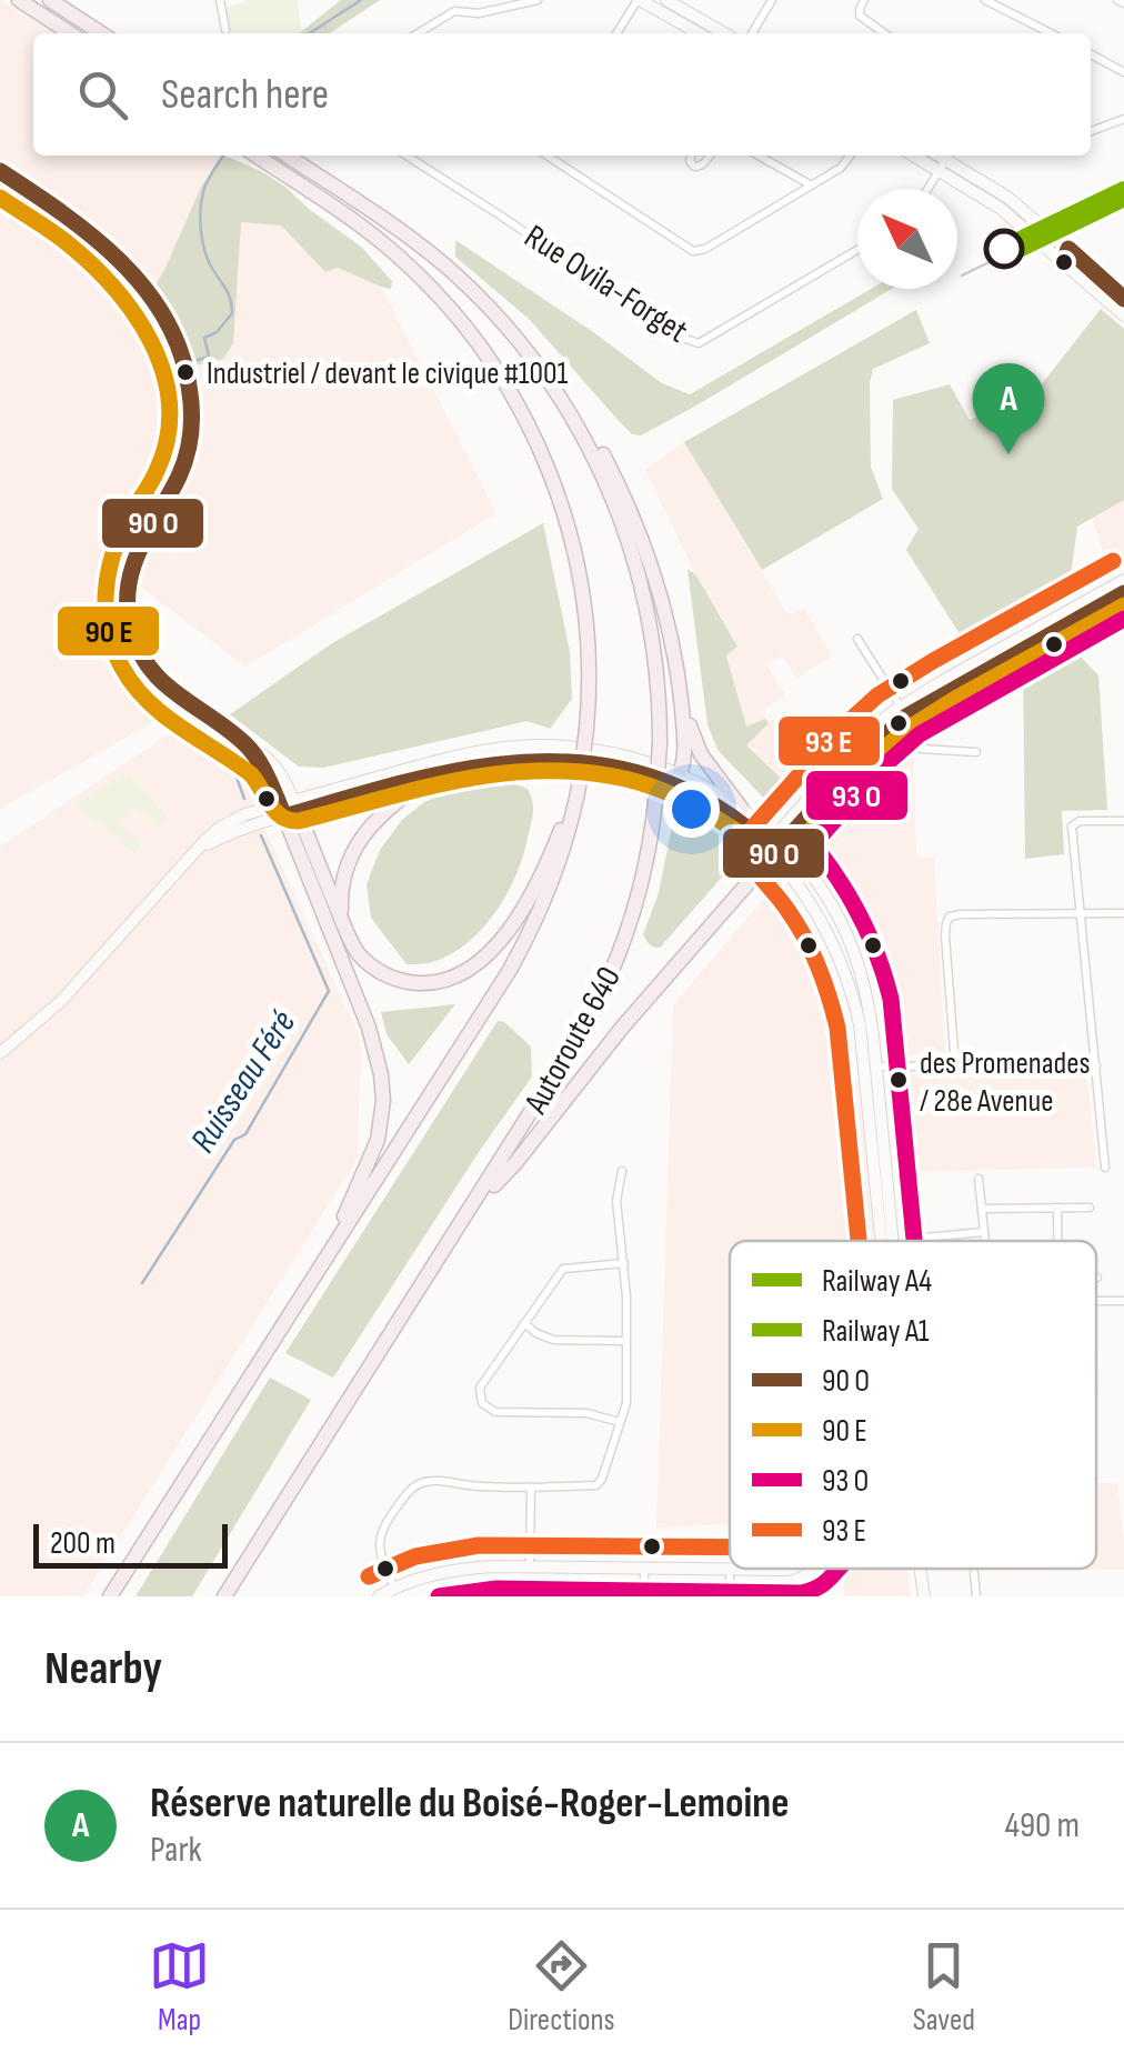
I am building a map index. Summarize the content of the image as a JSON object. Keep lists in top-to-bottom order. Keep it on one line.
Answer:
{"streets":{"highway":["Autoroute 640"],"street":["Rue Ovila-Forget"]},"water":["Ruisseau Féré"],"places":["Industriel / devant le civique #1001","des Promenades / 28e Avenue"],"lines":["rail line A4","rail line A1"],"legend":["Railway A4","Railway A1","90 O","90 E","93 O","93 E"],"scale_bar":"200 m","north":"top left","page":{"search":"Search here","pins":"A","scale":"200 m","heading":"Nearby","list":[{"mark":"A","name":"Réserve naturelle du Boisé-Roger-Lemoine","note":"Park","value":"490 m"}],"nav":["Map","Directions","Saved"]}}
